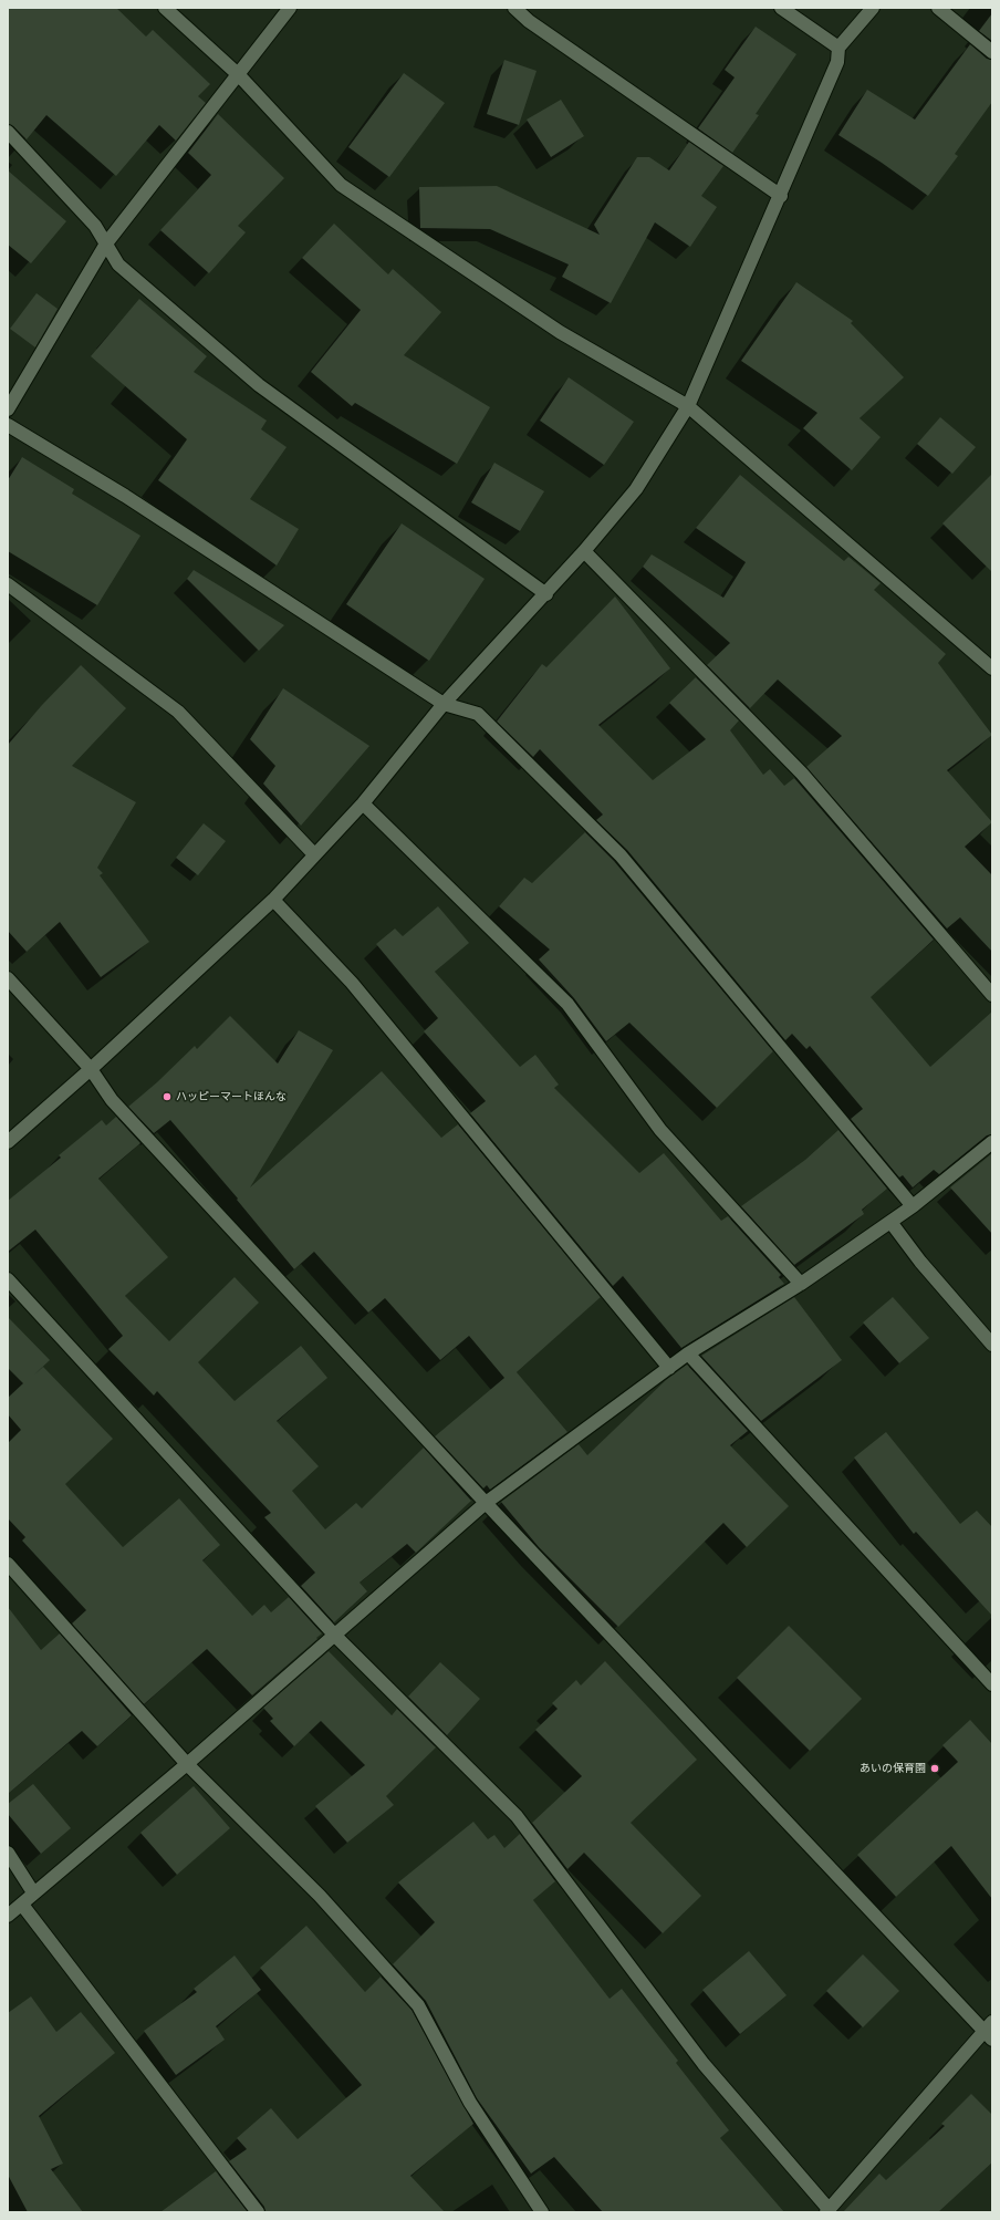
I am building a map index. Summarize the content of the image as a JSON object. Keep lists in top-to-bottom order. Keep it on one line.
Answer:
{"places":["ハッピーマートほんな","あいの保育園"]}
